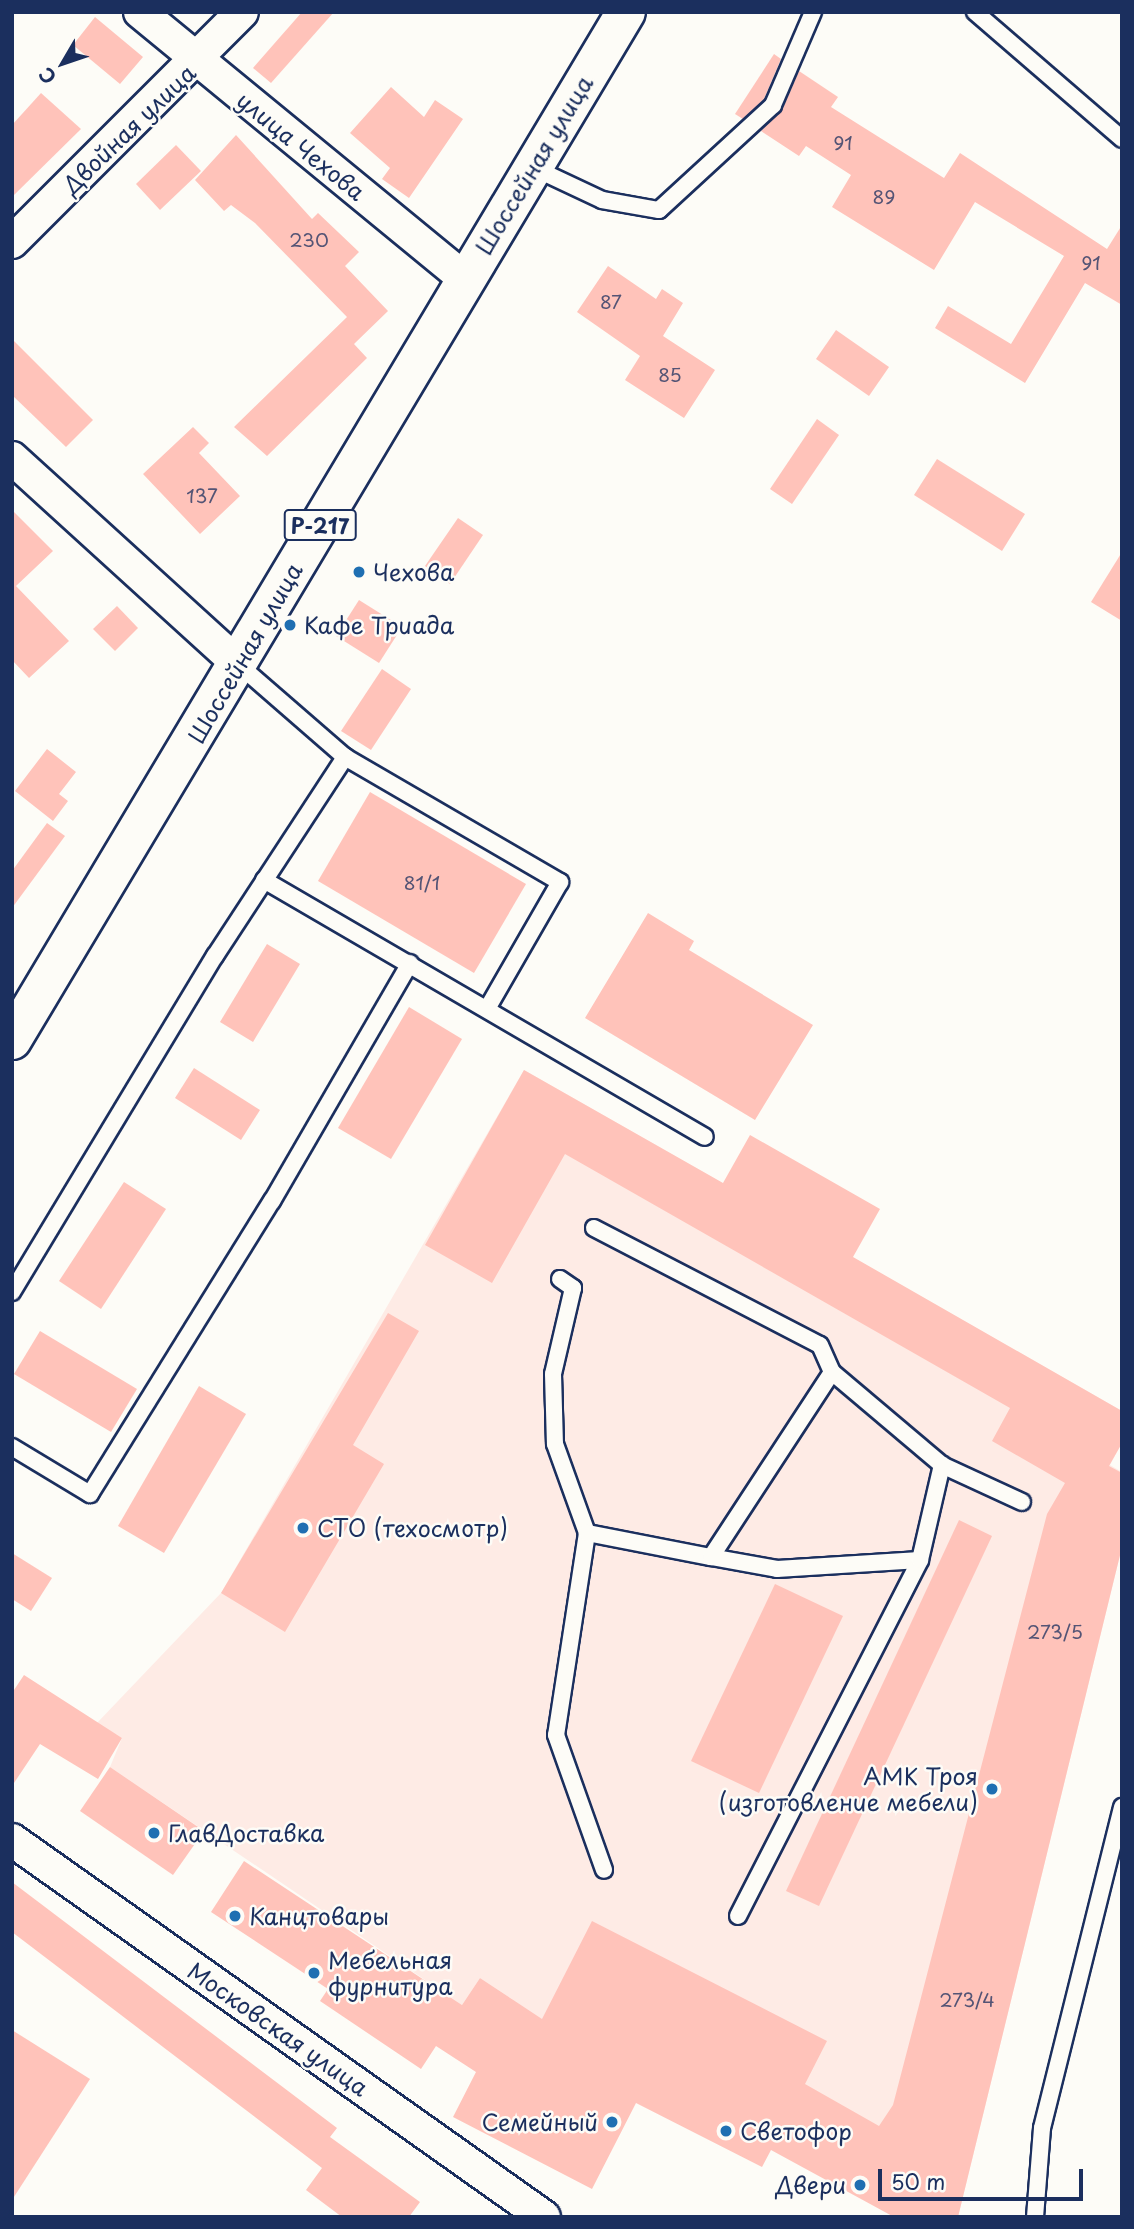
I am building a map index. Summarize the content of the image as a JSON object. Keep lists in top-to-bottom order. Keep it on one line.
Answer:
{"streets":{"highway":["Шоссейная улица","Р-217"],"street":["Двойная улица","улица Чехова","Московская улица"]},"crossings":[["Двойная улица","улица Чехова"],["улица Чехова","Шоссейная улица"]],"places":["Чехова","Кафе Триада","СТО (техосмотр)","АМК Троя (изготовление мебели)","ГлавДоставка","Канцтовары","Мебельная фурнитура","Семейный","Светофор","Двери"],"house_numbers":["91","89","230","91","87","85","137","81/1","273/5","273/4"],"scale_bar":"50 m","north":"bottom left"}
